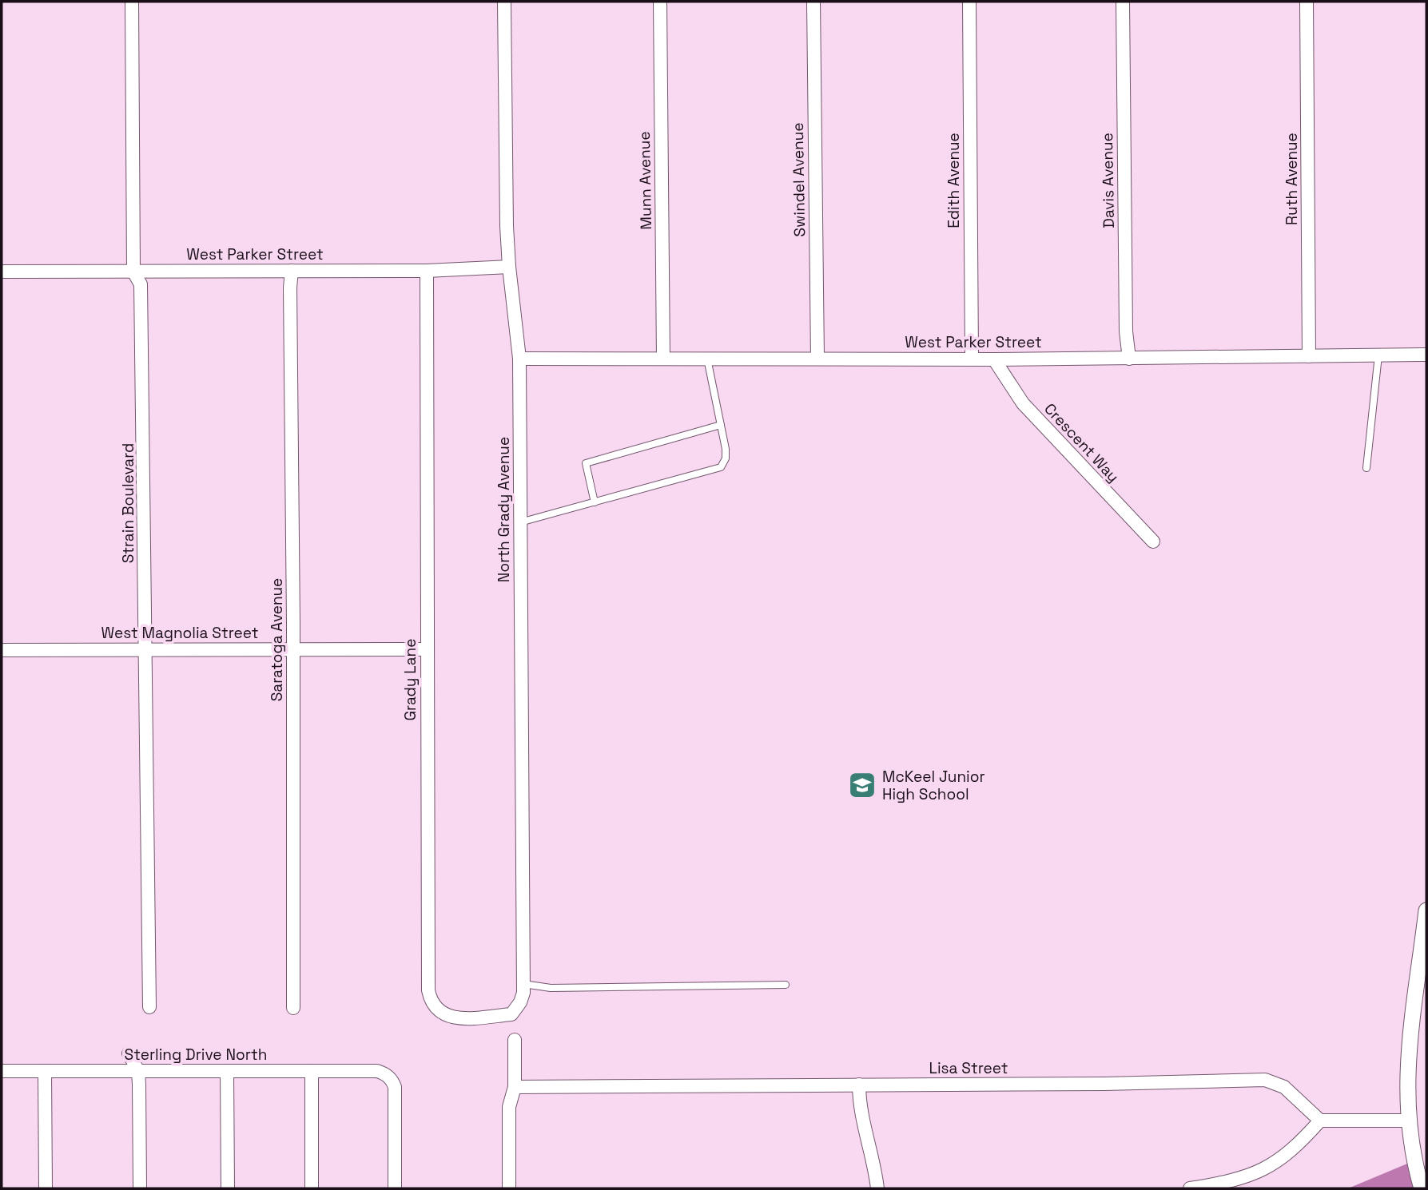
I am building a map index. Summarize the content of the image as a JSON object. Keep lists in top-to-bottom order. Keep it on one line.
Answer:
{"streets":{"street":["Ruth Avenue","Swindel Avenue","Munn Avenue","Edith Avenue","Davis Avenue","West Parker Street","Crescent Way","Strain Boulevard","North Grady Avenue","West Magnolia Street","Saratoga Avenue","Grady Lane","Sterling Drive North","Lisa Street"]},"crossings":[["Ruth Avenue","West Parker Street"],["Swindel Avenue","West Parker Street"],["Munn Avenue","West Parker Street"],["Edith Avenue","West Parker Street"],["Davis Avenue","West Parker Street"],["West Parker Street","Crescent Way"],["West Parker Street","Strain Boulevard"],["West Parker Street","North Grady Avenue"],["West Parker Street","Saratoga Avenue"],["West Parker Street","Grady Lane"],["Strain Boulevard","West Magnolia Street"],["North Grady Avenue","Grady Lane"],["West Magnolia Street","Saratoga Avenue"],["West Magnolia Street","Grady Lane"]],"places":{"school or university":["McKeel Junior High School"]}}
